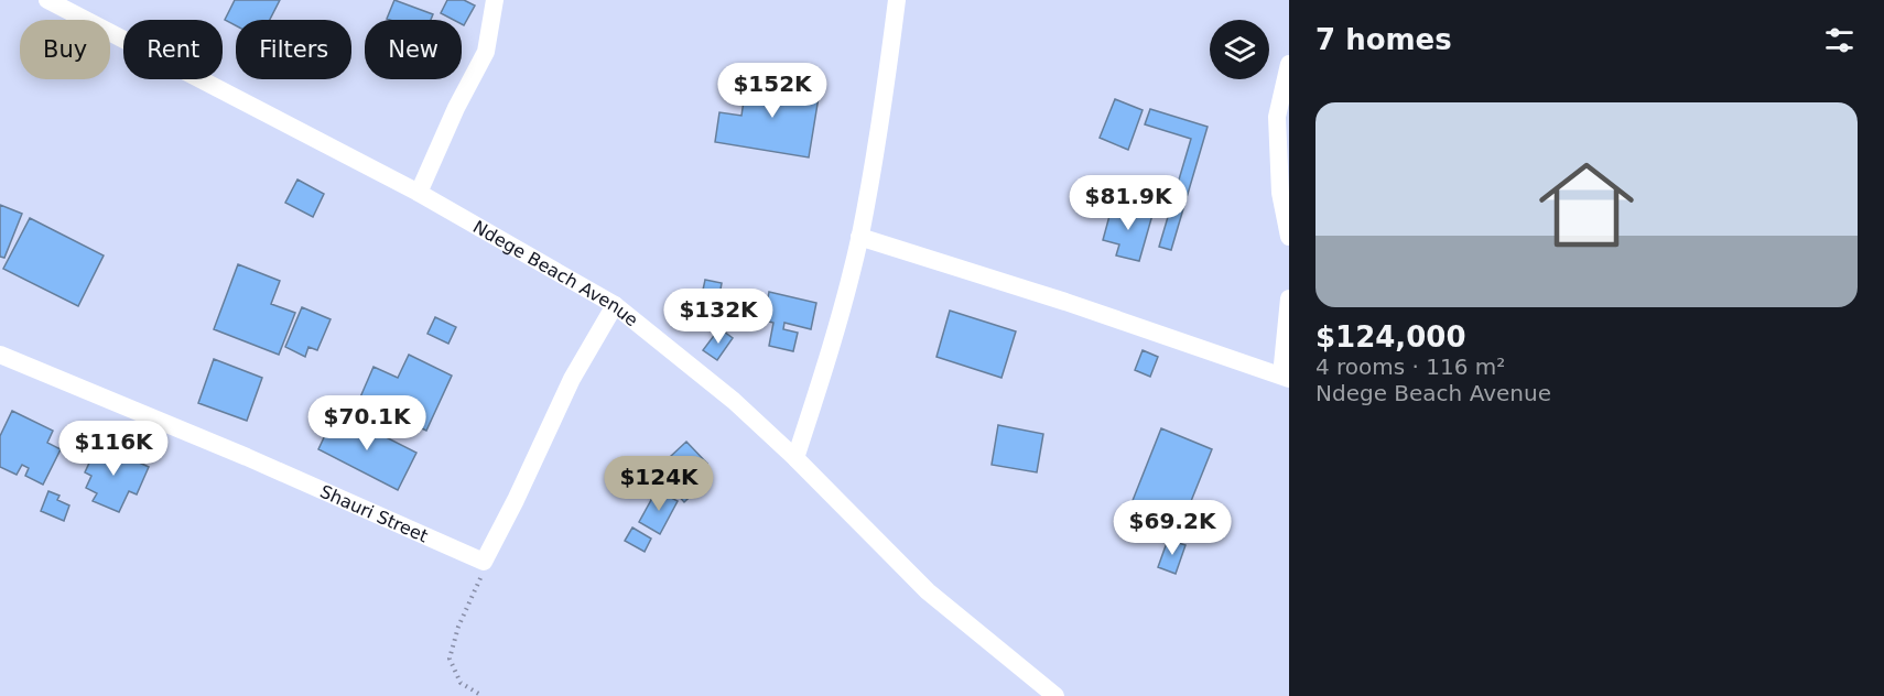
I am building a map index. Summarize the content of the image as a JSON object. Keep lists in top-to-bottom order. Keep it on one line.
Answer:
{"streets":{"street":["Ndege Beach Avenue","Shauri Street"]},"page":{"heading":"7 homes","chip":["Buy","Rent","Filters","New"],"price":["$152K","$81.9K","$132K","$70.1K","$116K","$124K","$69.2K"],"list":[{"name":"$124,000","note":"4 rooms · 116 m² · Ndege Beach Avenue"}]}}
